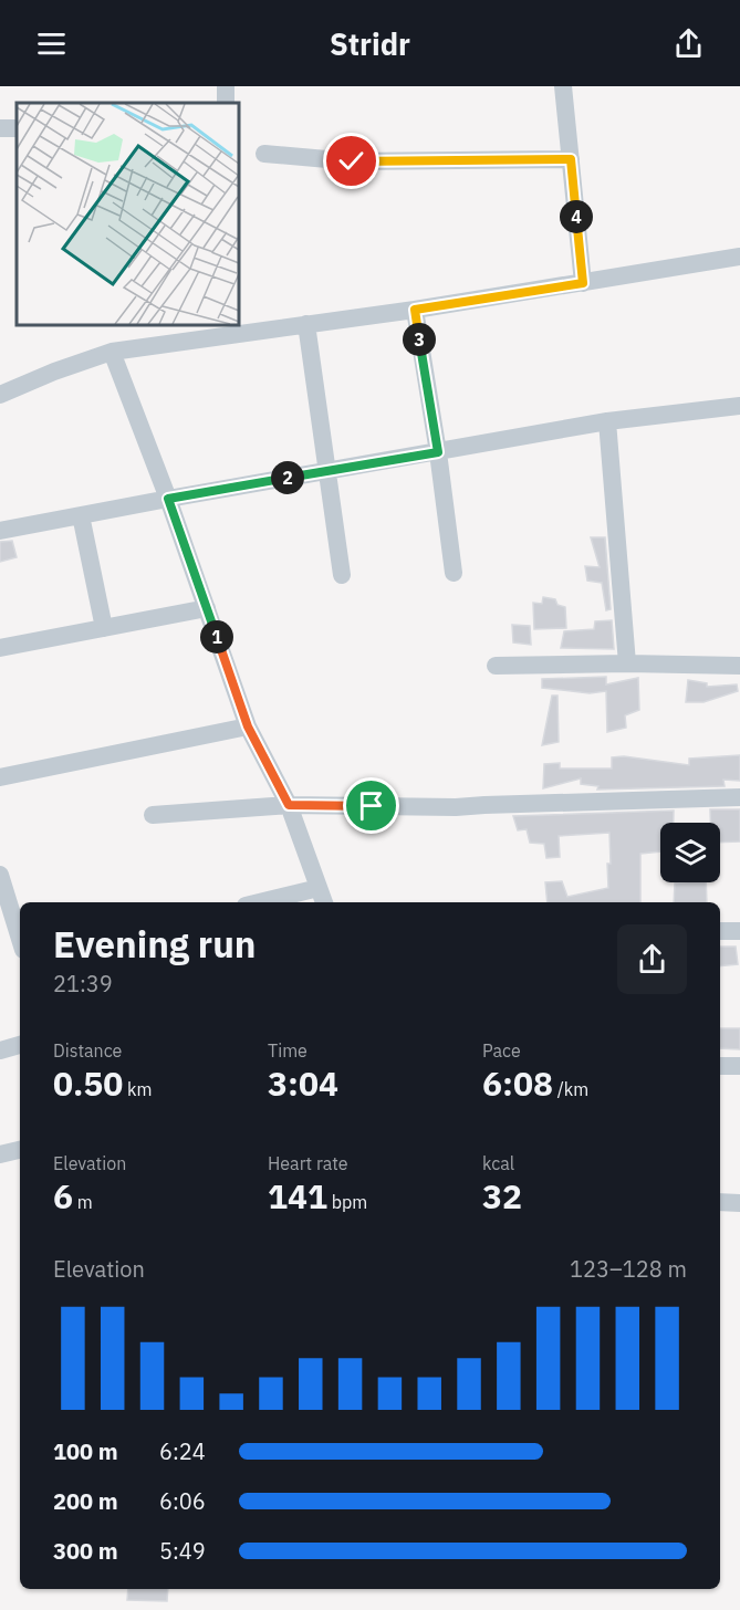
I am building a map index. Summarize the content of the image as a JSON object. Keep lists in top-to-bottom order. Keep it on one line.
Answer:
{"page":{"header":"Stridr","pins":["4","3","2","1"],"heading":["Evening run","21:39"],"stats":[["Distance","0.50 km"],["Time","3:04"],["Pace","6:08 /km"],["Elevation","6 m"],["Heart rate","141 bpm"],["kcal","32"]],"chart":["Elevation","123–128 m"],"list":[{"name":"100 m","note":"6:24"},{"name":"200 m","note":"6:06"},{"name":"300 m","note":"5:49"}]}}
